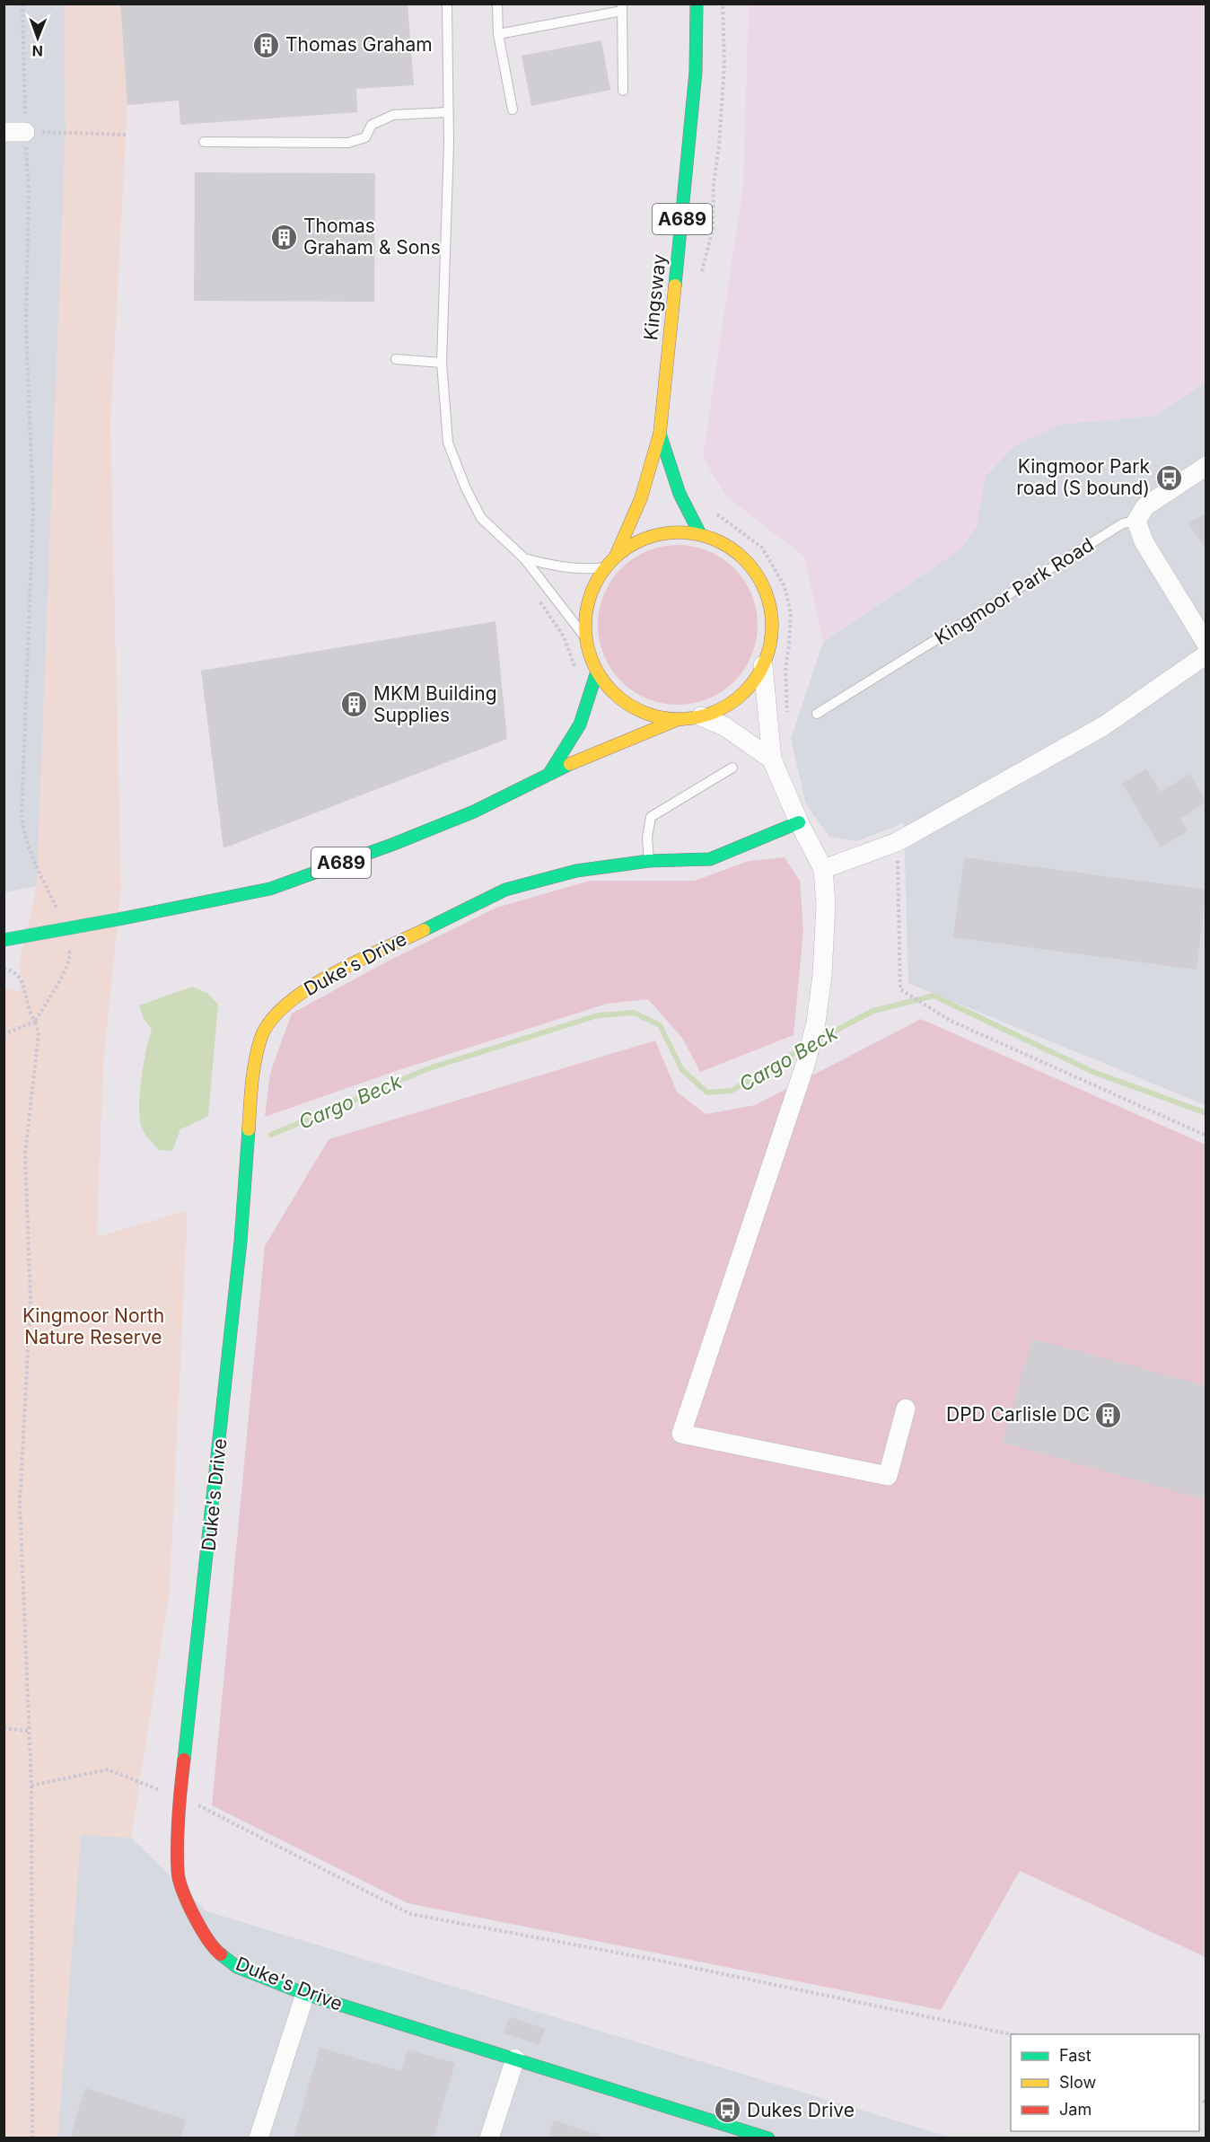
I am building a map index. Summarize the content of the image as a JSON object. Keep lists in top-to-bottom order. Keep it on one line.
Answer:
{"streets":{"main road":["A689","Kingsway","Duke's Drive"],"street":["Kingmoor Park Road"]},"crossings":[["A689","Kingsway"]],"water":["Cargo Beck"],"parks":["Kingmoor North Nature Reserve"],"places":{"building":["Thomas Graham","Thomas Graham & Sons","MKM Building Supplies","DPD Carlisle DC"],"bus stop":["Kingmoor Park road (S bound)","Dukes Drive"]},"legend":["Fast","Slow","Jam"],"north":"bottom"}
